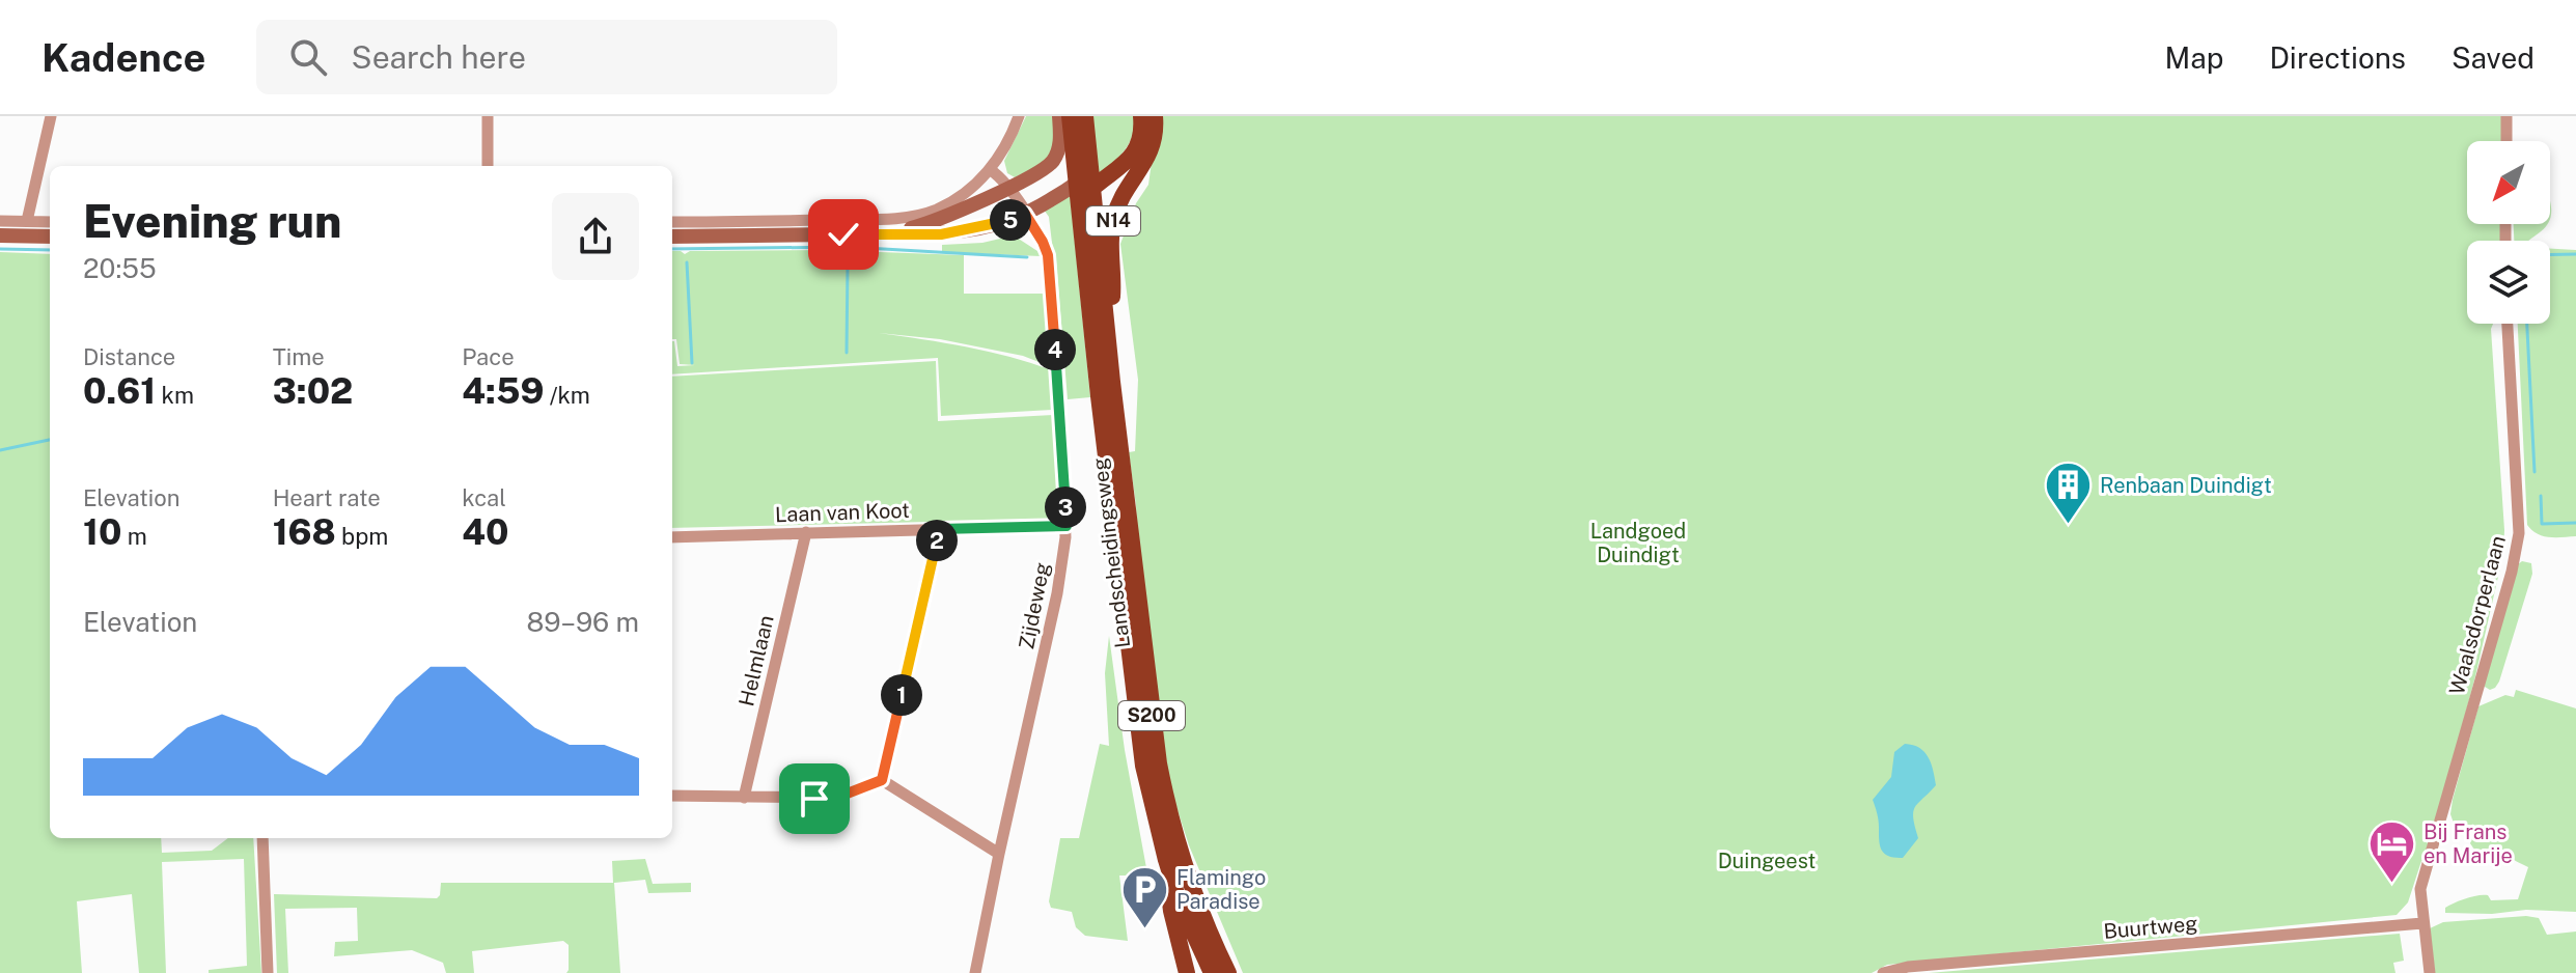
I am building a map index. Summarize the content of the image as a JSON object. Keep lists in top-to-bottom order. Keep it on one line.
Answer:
{"streets":{"main road":["N14","Landscheidingsweg","S200"],"street":["Laan van Koot","Zijdeweg","Waalsdorperlaan","Helmlaan","Buurtweg"]},"crossings":[["N14","Landscheidingsweg"],["Laan van Koot","Zijdeweg"],["Laan van Koot","Helmlaan"],["Waalsdorperlaan","Buurtweg"]],"parks":["Landgoed Duindigt","Duingeest"],"places":{"building":["Renbaan Duindigt"],"hotel":["Bij Frans en Marije"],"parking":["Flamingo Paradise"]},"north":"bottom left","page":{"header":"Kadence","search":"Search here","nav":["Map","Directions","Saved"],"heading":["Evening run","20:55"],"pins":["5","4","3","2","1"],"stats":[["Distance","0.61 km"],["Time","3:02"],["Pace","4:59 /km"],["Elevation","10 m"],["Heart rate","168 bpm"],["kcal","40"]],"chart":["Elevation","89–96 m"]}}
